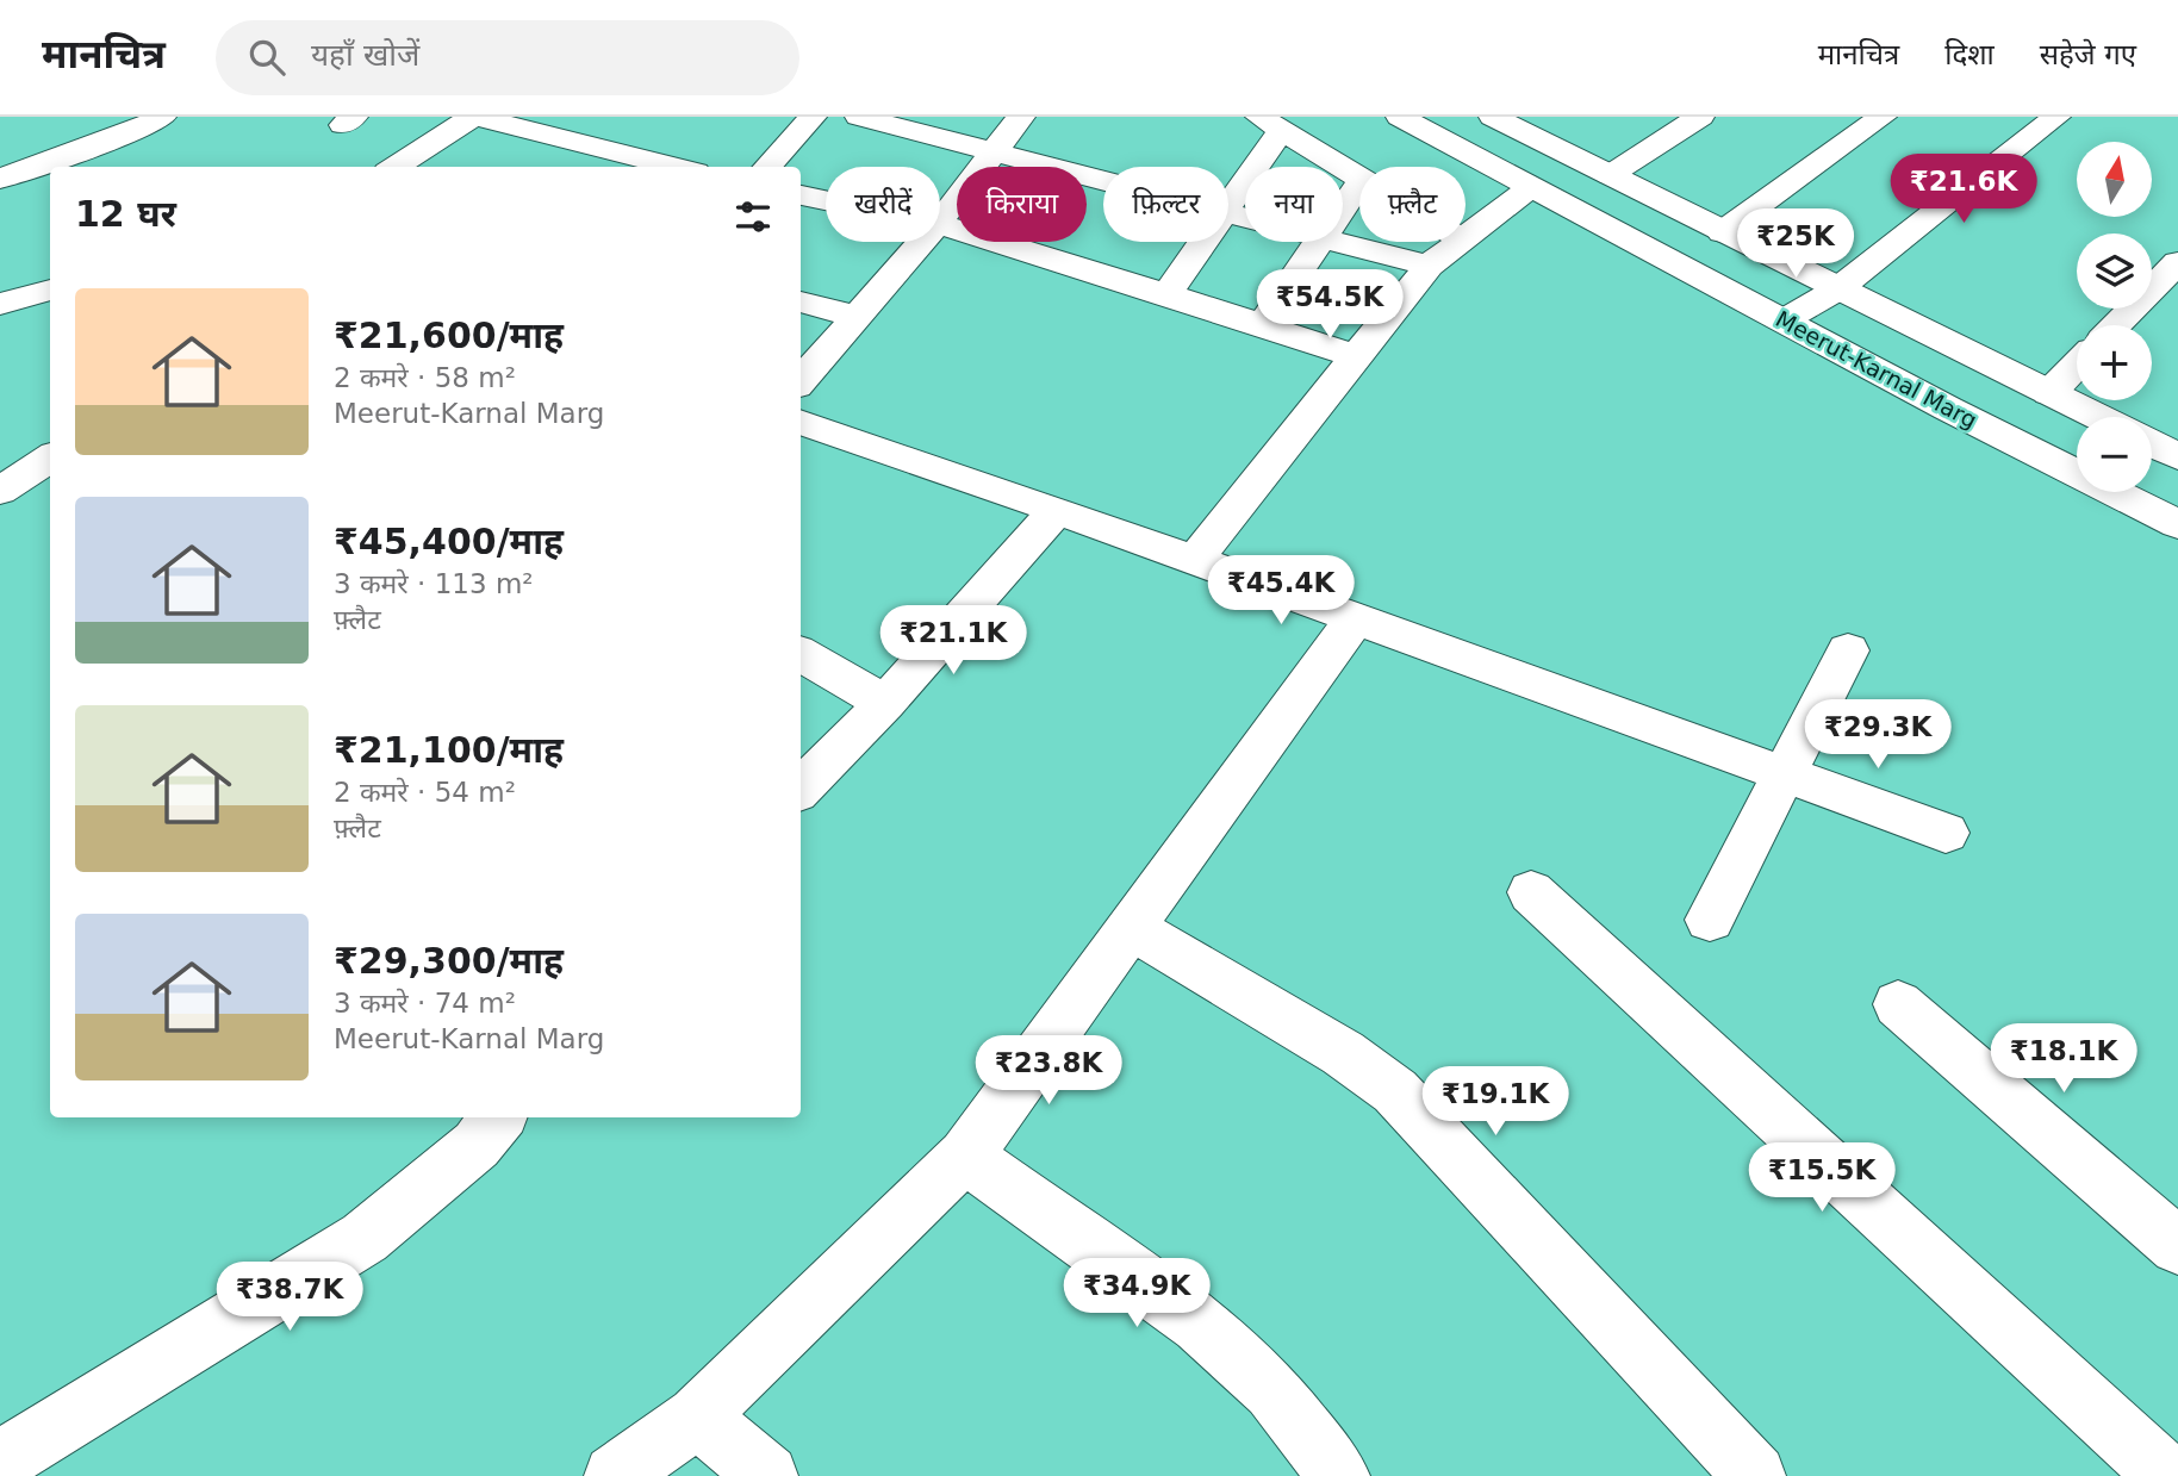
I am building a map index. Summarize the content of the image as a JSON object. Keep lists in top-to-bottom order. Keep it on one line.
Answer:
{"streets":{"street":["Meerut-Karnal Marg"]},"north":"top","page":{"header":"मानचित्र","search":"यहाँ खोजें","nav":["मानचित्र","दिशा","सहेजे गए"],"map_buttons":["+","−"],"price":["₹21.6K","₹25K","₹54.5K","₹45.4K","₹21.1K","₹29.3K","₹18.1K","₹23.8K","₹19.1K","₹15.5K","₹34.9K","₹38.7K"],"chip":["खरीदें","किराया","फ़िल्टर","नया","फ़्लैट"],"heading":"12 घर","list":[{"name":"₹21,600/माह","note":"2 कमरे · 58 m² · Meerut-Karnal Marg"},{"name":"₹45,400/माह","note":"3 कमरे · 113 m² · फ़्लैट"},{"name":"₹21,100/माह","note":"2 कमरे · 54 m² · फ़्लैट"},{"name":"₹29,300/माह","note":"3 कमरे · 74 m² · Meerut-Karnal Marg"}]}}
